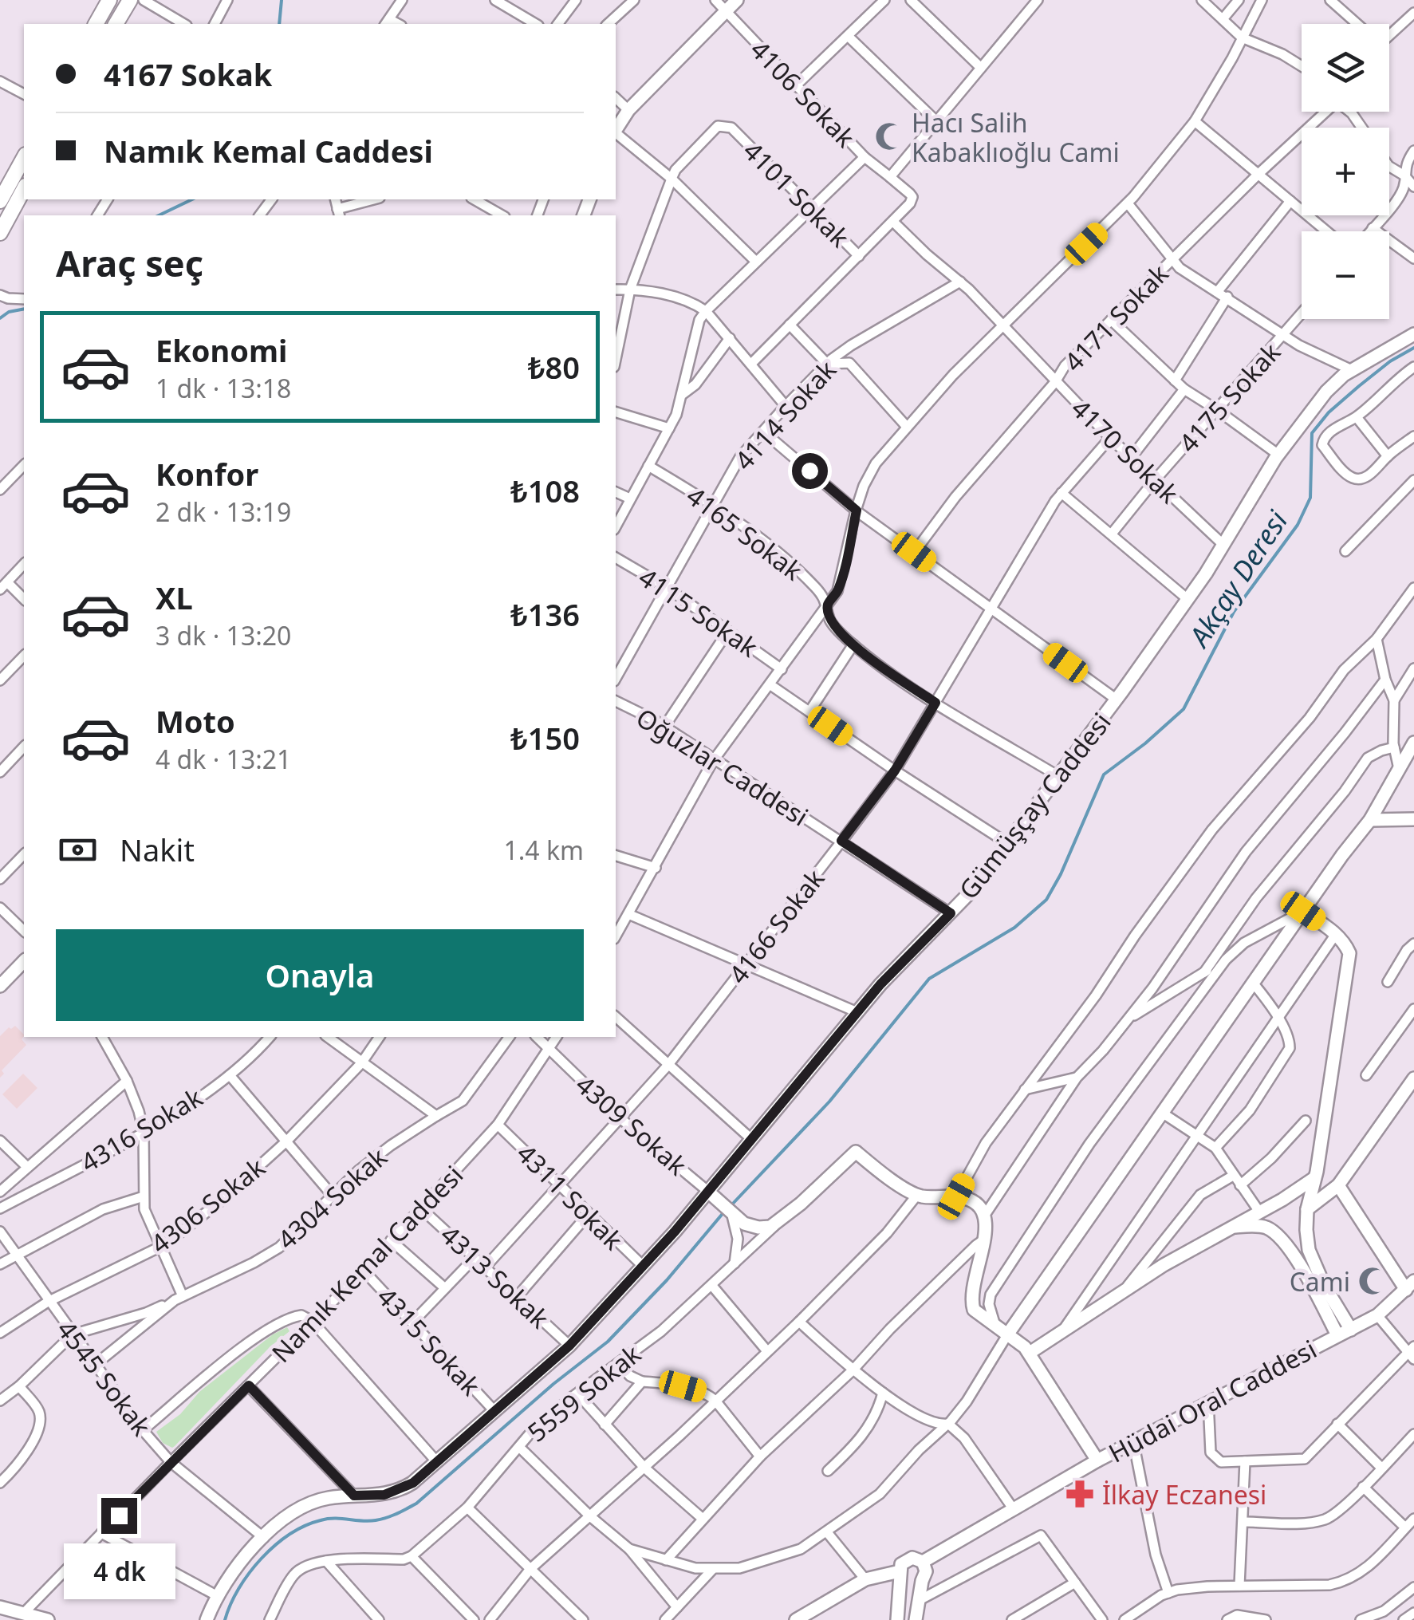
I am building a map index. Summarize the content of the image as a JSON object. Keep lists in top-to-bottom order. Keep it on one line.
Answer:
{"streets":{"street":["4106 Sokak","4101 Sokak","4171 Sokak","4175 Sokak","4114 Sokak","4170 Sokak","4165 Sokak","4115 Sokak","Oğuzlar Caddesi","Gümüşçay Caddesi","4166 Sokak","4309 Sokak","4316 Sokak","4311 Sokak","4304 Sokak","4306 Sokak","Namık Kemal Caddesi","4313 Sokak","4315 Sokak","4545 Sokak","5559 Sokak","Hüdai Oral Caddesi"]},"crossings":[["4171 Sokak","4170 Sokak"],["4175 Sokak","4170 Sokak"],["4114 Sokak","4170 Sokak"],["4114 Sokak","4165 Sokak"],["4114 Sokak","4115 Sokak"],["4170 Sokak","Gümüşçay Caddesi"],["4170 Sokak","4166 Sokak"],["4165 Sokak","Gümüşçay Caddesi"],["4165 Sokak","4166 Sokak"],["Oğuzlar Caddesi","Gümüşçay Caddesi"],["Oğuzlar Caddesi","4166 Sokak"],["Gümüşçay Caddesi","4309 Sokak"],["Gümüşçay Caddesi","4311 Sokak"],["Gümüşçay Caddesi","4313 Sokak"],["Gümüşçay Caddesi","4315 Sokak"],["Gümüşçay Caddesi","4545 Sokak"],["4166 Sokak","4309 Sokak"],["4166 Sokak","4311 Sokak"],["4166 Sokak","4313 Sokak"],["4309 Sokak","Namık Kemal Caddesi"],["4309 Sokak","5559 Sokak"],["4311 Sokak","Namık Kemal Caddesi"],["4306 Sokak","4545 Sokak"],["Namık Kemal Caddesi","4313 Sokak"],["Namık Kemal Caddesi","4315 Sokak"],["Namık Kemal Caddesi","4545 Sokak"]],"water":["Akçay Deresi"],"places":{"mosque":["Hacı Salih Kabaklıoğlu Cami","Cami"],"pharmacy":["İlkay Eczanesi"]},"page":{"map_buttons":["+","−"],"banner":["4167 Sokak","Namık Kemal Caddesi"],"heading":"Araç seç","list":[{"name":"Ekonomi","note":"1 dk · 13:18","value":"₺80"},{"name":"Konfor","note":"2 dk · 13:19","value":"₺108"},{"name":"XL","note":"3 dk · 13:20","value":"₺136"},{"name":"Moto","note":"4 dk · 13:21","value":"₺150"}],"pay":["Nakit","1.4 km"],"buttons":"Onayla","bubble":"4 dk"}}
